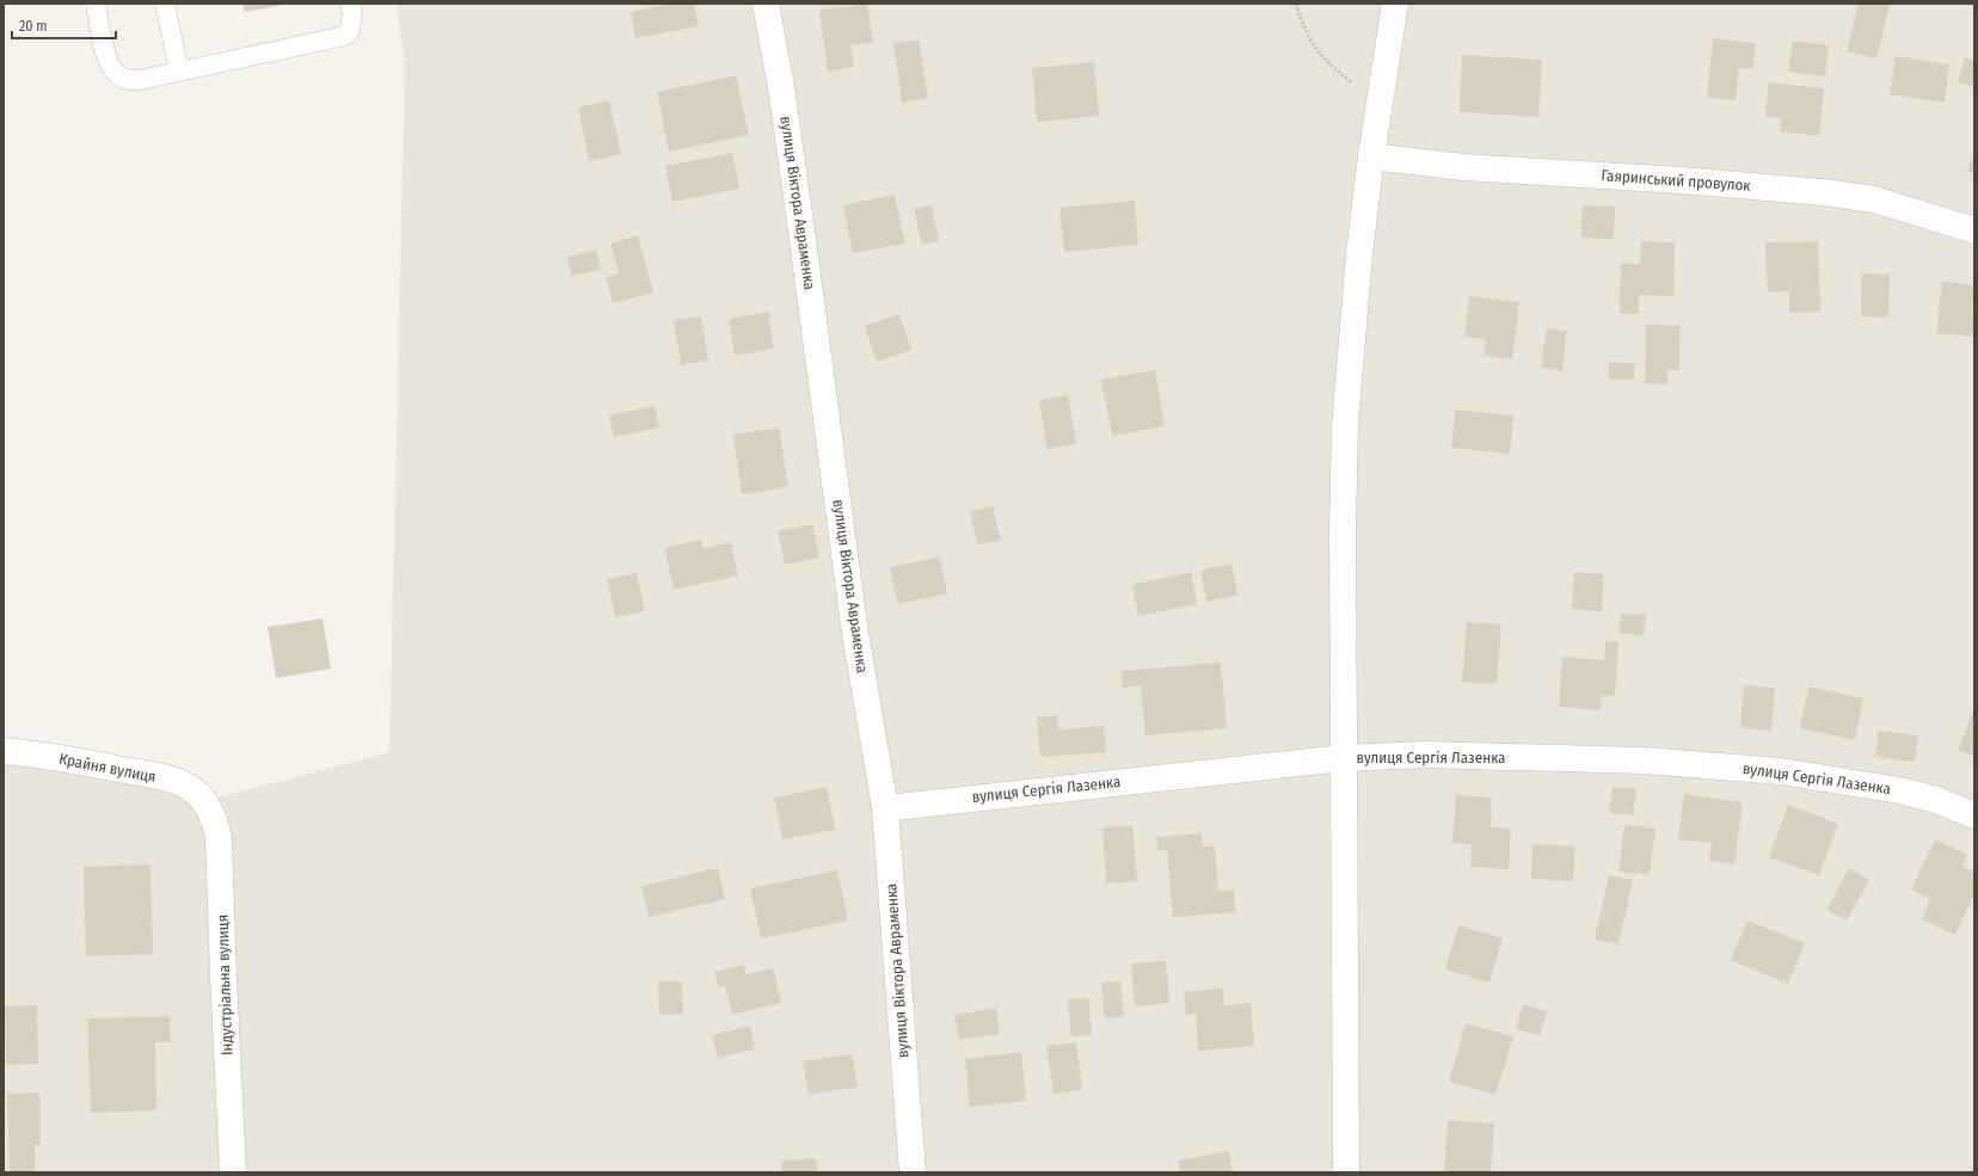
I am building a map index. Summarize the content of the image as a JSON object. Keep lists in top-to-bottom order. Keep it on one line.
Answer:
{"streets":{"street":["Гаяринський провулок","вулиця Віктора Авраменка","вулиця Сергія Лазенка","Крайня вулиця","Індустріальна вулиця"]},"crossings":[["вулиця Віктора Авраменка","вулиця Сергія Лазенка"],["Крайня вулиця","Індустріальна вулиця"]],"scale_bar":"20 m"}
